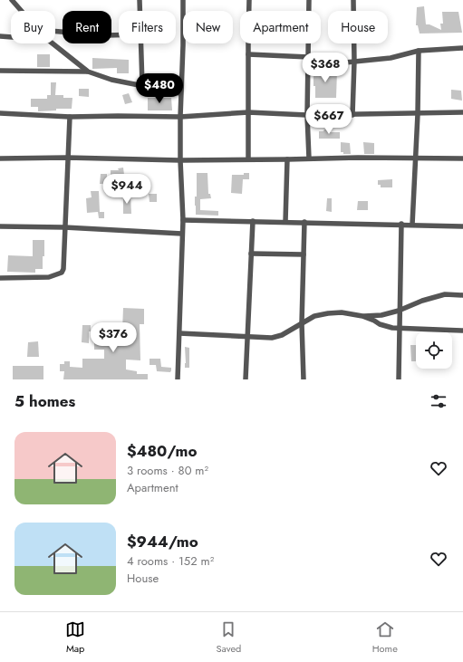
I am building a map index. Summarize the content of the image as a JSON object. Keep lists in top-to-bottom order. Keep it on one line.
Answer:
{"page":{"chip":["Buy","Rent","Filters","New","Apartment","House"],"price":["$368","$480","$667","$944","$376"],"heading":"5 homes","list":[{"name":"$480/mo","note":"3 rooms · 80 m² · Apartment"},{"name":"$944/mo","note":"4 rooms · 152 m² · House"}],"tabs":["Map","Saved","Home"]}}
